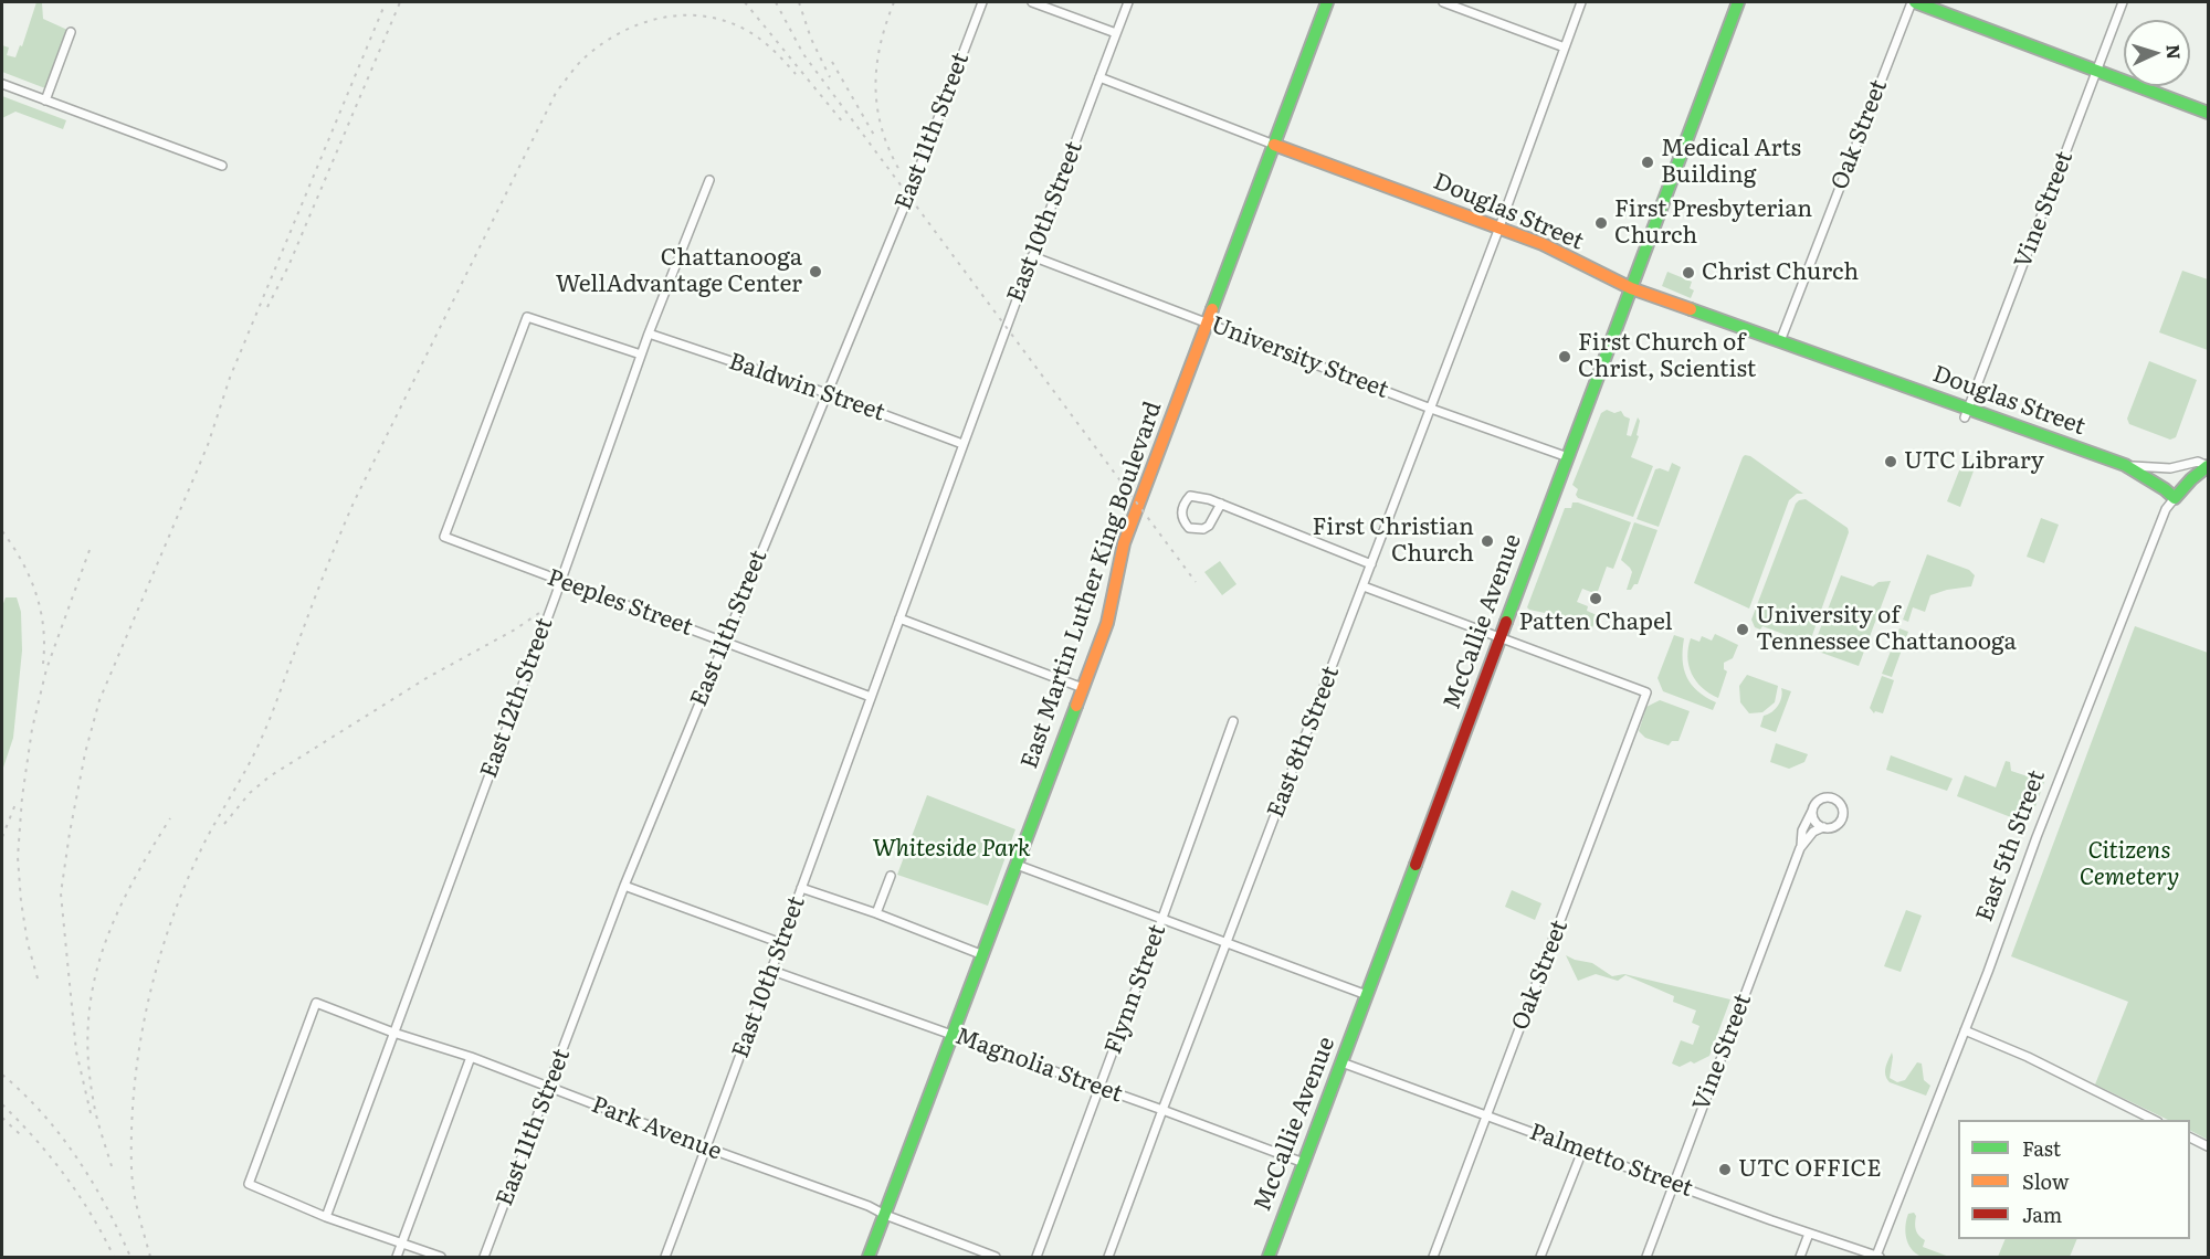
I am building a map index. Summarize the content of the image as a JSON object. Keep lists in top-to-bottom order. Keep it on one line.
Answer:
{"streets":{"main road":["Douglas Street","East Martin Luther King Boulevard","McCallie Avenue","East 5th Street"],"street":["East 11th Street","Oak Street","Vine Street","East 10th Street","University Street","Baldwin Street","Peeples Street","East 12th Street","East 8th Street","Flynn Street","Magnolia Street","Park Avenue","Palmetto Street"]},"crossings":[["East 11th Street","Baldwin Street"],["East 11th Street","Peeples Street"],["East 11th Street","Park Avenue"],["Oak Street","Douglas Street"],["Oak Street","McCallie Avenue"],["Oak Street","Palmetto Street"],["Vine Street","Douglas Street"],["Vine Street","Palmetto Street"],["Douglas Street","East 10th Street"],["Douglas Street","East Martin Luther King Boulevard"],["Douglas Street","McCallie Avenue"],["Douglas Street","East 8th Street"],["Douglas Street","East 5th Street"],["East 10th Street","University Street"],["East 10th Street","Baldwin Street"],["East 10th Street","Peeples Street"],["East 10th Street","Magnolia Street"],["East 10th Street","Park Avenue"],["University Street","East Martin Luther King Boulevard"],["University Street","McCallie Avenue"],["University Street","East 8th Street"],["Baldwin Street","East 12th Street"],["East Martin Luther King Boulevard","Magnolia Street"],["East Martin Luther King Boulevard","Park Avenue"],["Peeples Street","East 12th Street"],["McCallie Avenue","Magnolia Street"],["McCallie Avenue","Palmetto Street"],["East 12th Street","Park Avenue"],["East 8th Street","Magnolia Street"],["East 5th Street","Palmetto Street"],["Flynn Street","Magnolia Street"]],"parks":["Whiteside Park","Citizens Cemetery"],"places":["Medical Arts Building","First Presbyterian Church","Chattanooga WellAdvantage Center","Christ Church","First Church of Christ, Scientist","UTC Library","First Christian Church","Patten Chapel","University of Tennessee Chattanooga","UTC OFFICE"],"legend":["Fast","Slow","Jam"],"north":"right"}
